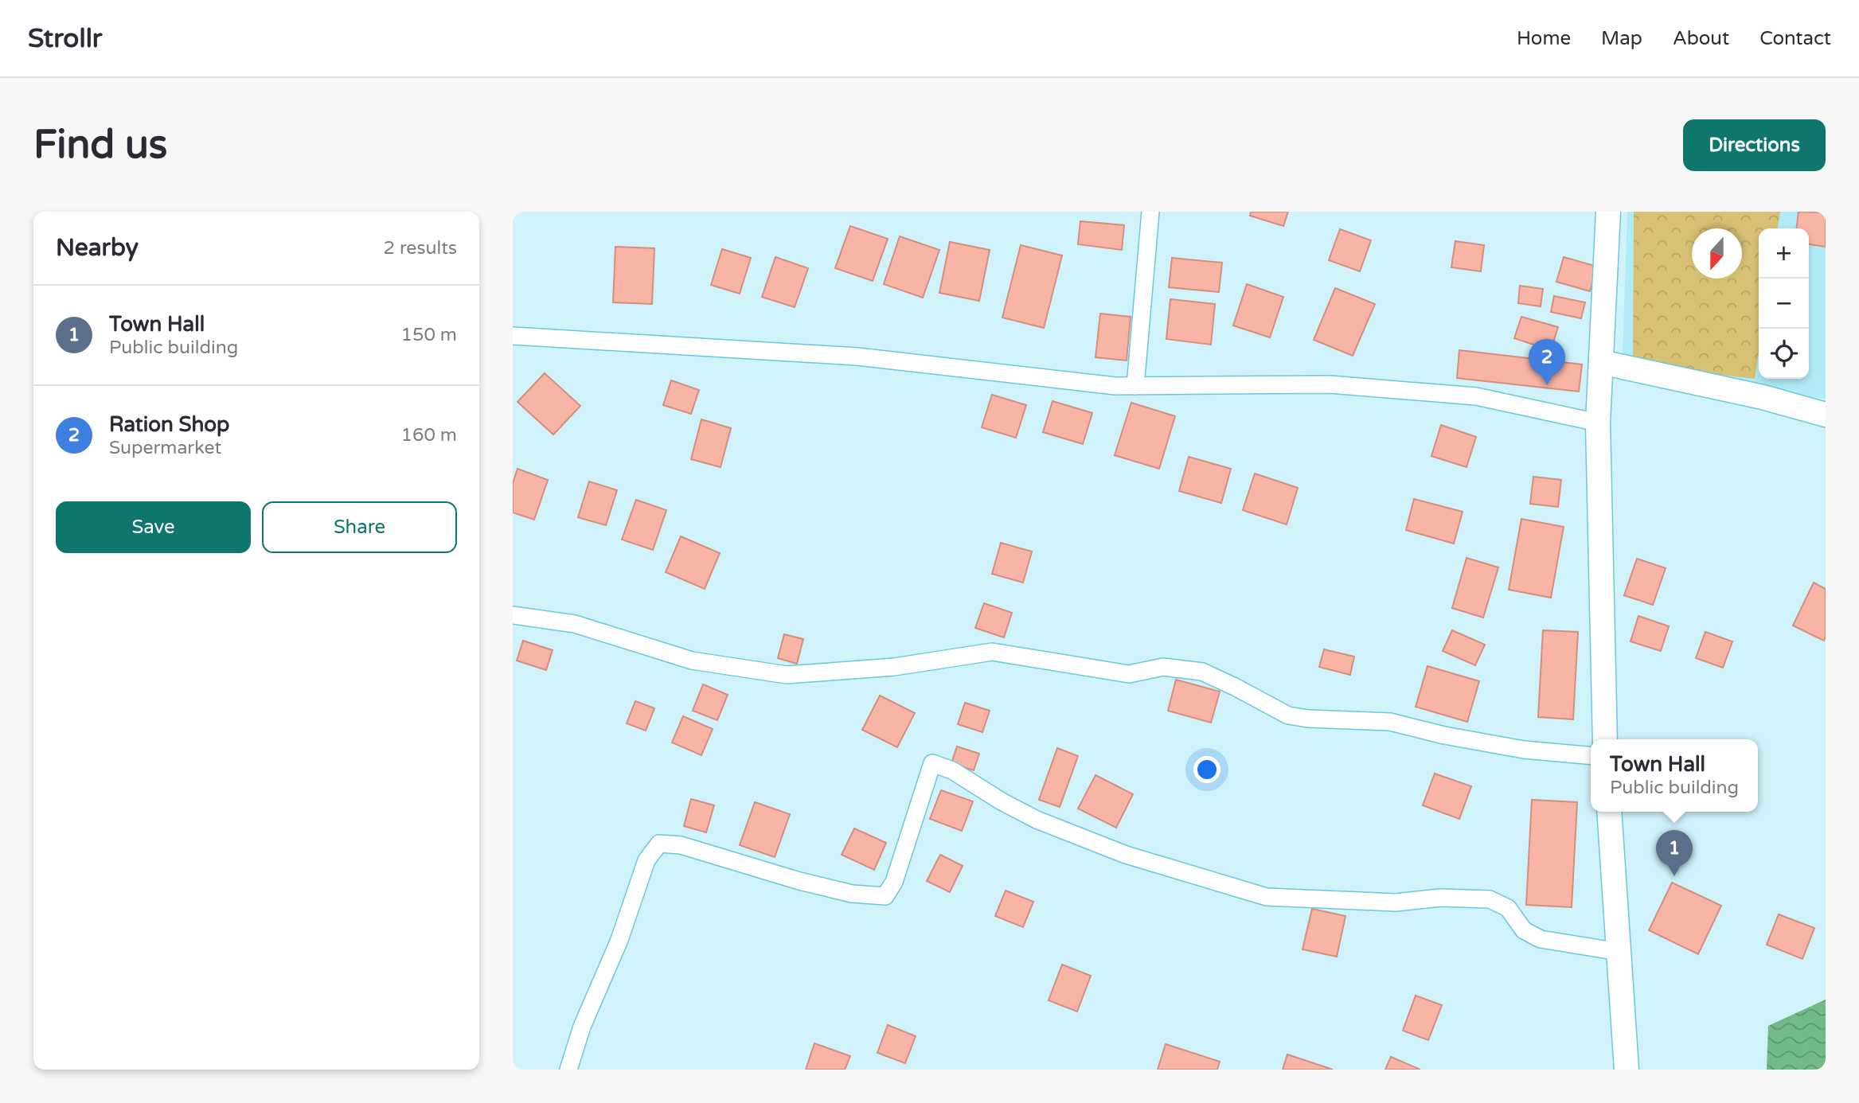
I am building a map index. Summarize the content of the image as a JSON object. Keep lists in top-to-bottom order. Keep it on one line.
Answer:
{"north":"bottom","page":{"header":"Strollr","nav":["Home","Map","About","Contact"],"buttons":["Directions",["Save","Share"]],"title":"Find us","heading":["Nearby","2 results"],"map_buttons":["+","−"],"list":[{"mark":"1","name":"Town Hall","note":"Public building","value":"150 m"},{"mark":"2","name":"Ration Shop","note":"Supermarket","value":"160 m"}],"pins":["2","1"],"popup":["Town Hall","Public building"]}}
